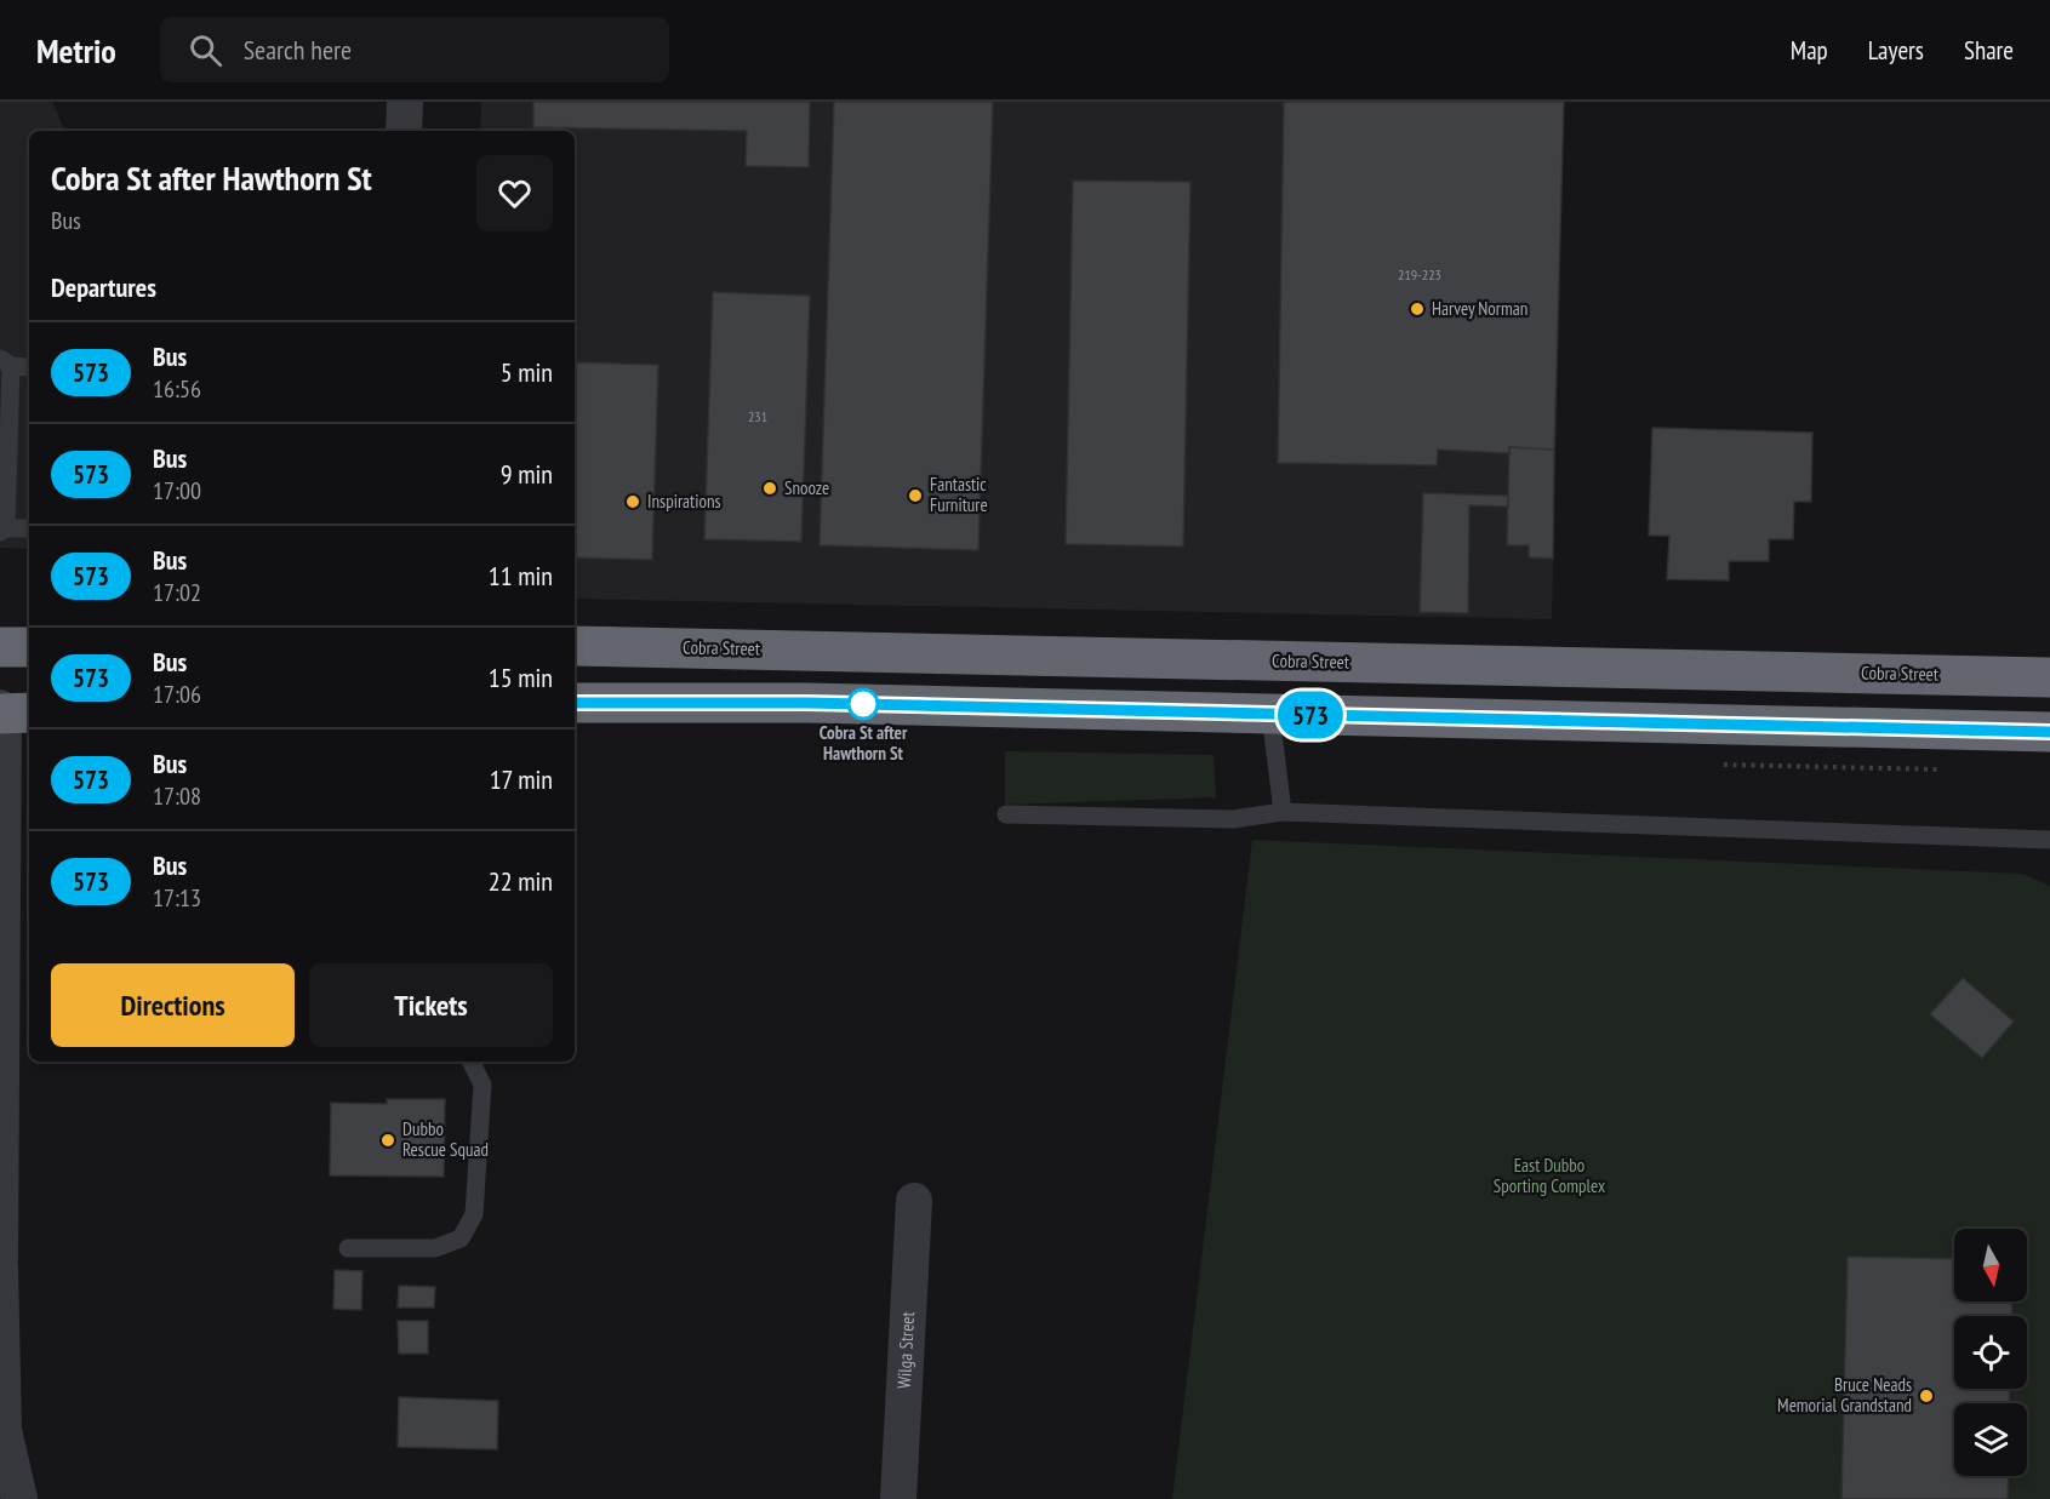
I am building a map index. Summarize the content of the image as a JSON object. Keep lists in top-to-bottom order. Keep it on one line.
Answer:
{"streets":{"highway":["Cobra Street"],"street":["Wilga Street"]},"parks":["East Dubbo Sporting Complex"],"places":["Harvey Norman","Snooze","Fantastic Furniture","Inspirations","Cobra St after Hawthorn St","Dubbo Rescue Squad","Bruce Neads Memorial Grandstand"],"lines":["bus line 573"],"house_numbers":["219-223","231"],"north":"bottom","page":{"header":"Metrio","search":"Search here","nav":["Map","Layers","Share"],"on_map":"573","heading":[["Cobra St after Hawthorn St","Bus"],"Departures"],"list":[{"mark":"573","name":"Bus","note":"16:56","value":"5 min"},{"mark":"573","name":"Bus","note":"17:00","value":"9 min"},{"mark":"573","name":"Bus","note":"17:02","value":"11 min"},{"mark":"573","name":"Bus","note":"17:06","value":"15 min"},{"mark":"573","name":"Bus","note":"17:08","value":"17 min"},{"mark":"573","name":"Bus","note":"17:13","value":"22 min"}],"buttons":["Directions","Tickets"]}}
